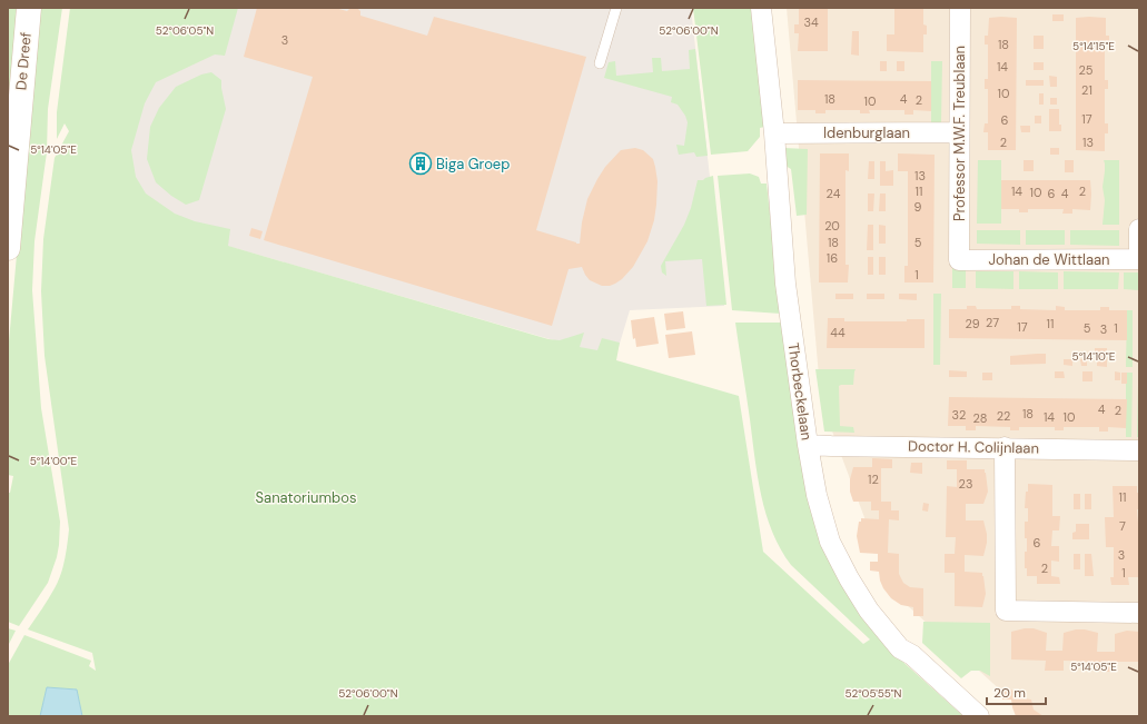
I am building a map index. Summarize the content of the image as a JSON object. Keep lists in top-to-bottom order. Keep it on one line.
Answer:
{"streets":{"main road":["De Dreef"],"street":["Idenburglaan","Professor M.W.F. Treublaan","Johan de Wittlaan","Thorbeckelaan","Doctor H. Colijnlaan"]},"crossings":[["Idenburglaan","Professor M.W.F. Treublaan"],["Idenburglaan","Thorbeckelaan"],["Professor M.W.F. Treublaan","Johan de Wittlaan"],["Thorbeckelaan","Doctor H. Colijnlaan"]],"parks":["Sanatoriumbos"],"places":{"building":["Biga Groep"]},"house_numbers":["34","3","18","14","25","21","10","18","4","2","10","17","6","2","13","13","11","14","2","10","24","6","4","9","20","18","5","16","1","27","29","11","17","5","1","3","44","4","2","18","32","22","14","10","28","12","23","11","7","6","3","2","1"],"scale_bar":"20 m","coordinates":["52°06'05\"N","52°06'00\"N","5°14'15\"E","5°14'05\"E","5°14'10\"E","5°14'00\"E","52°05'55\"N"]}
